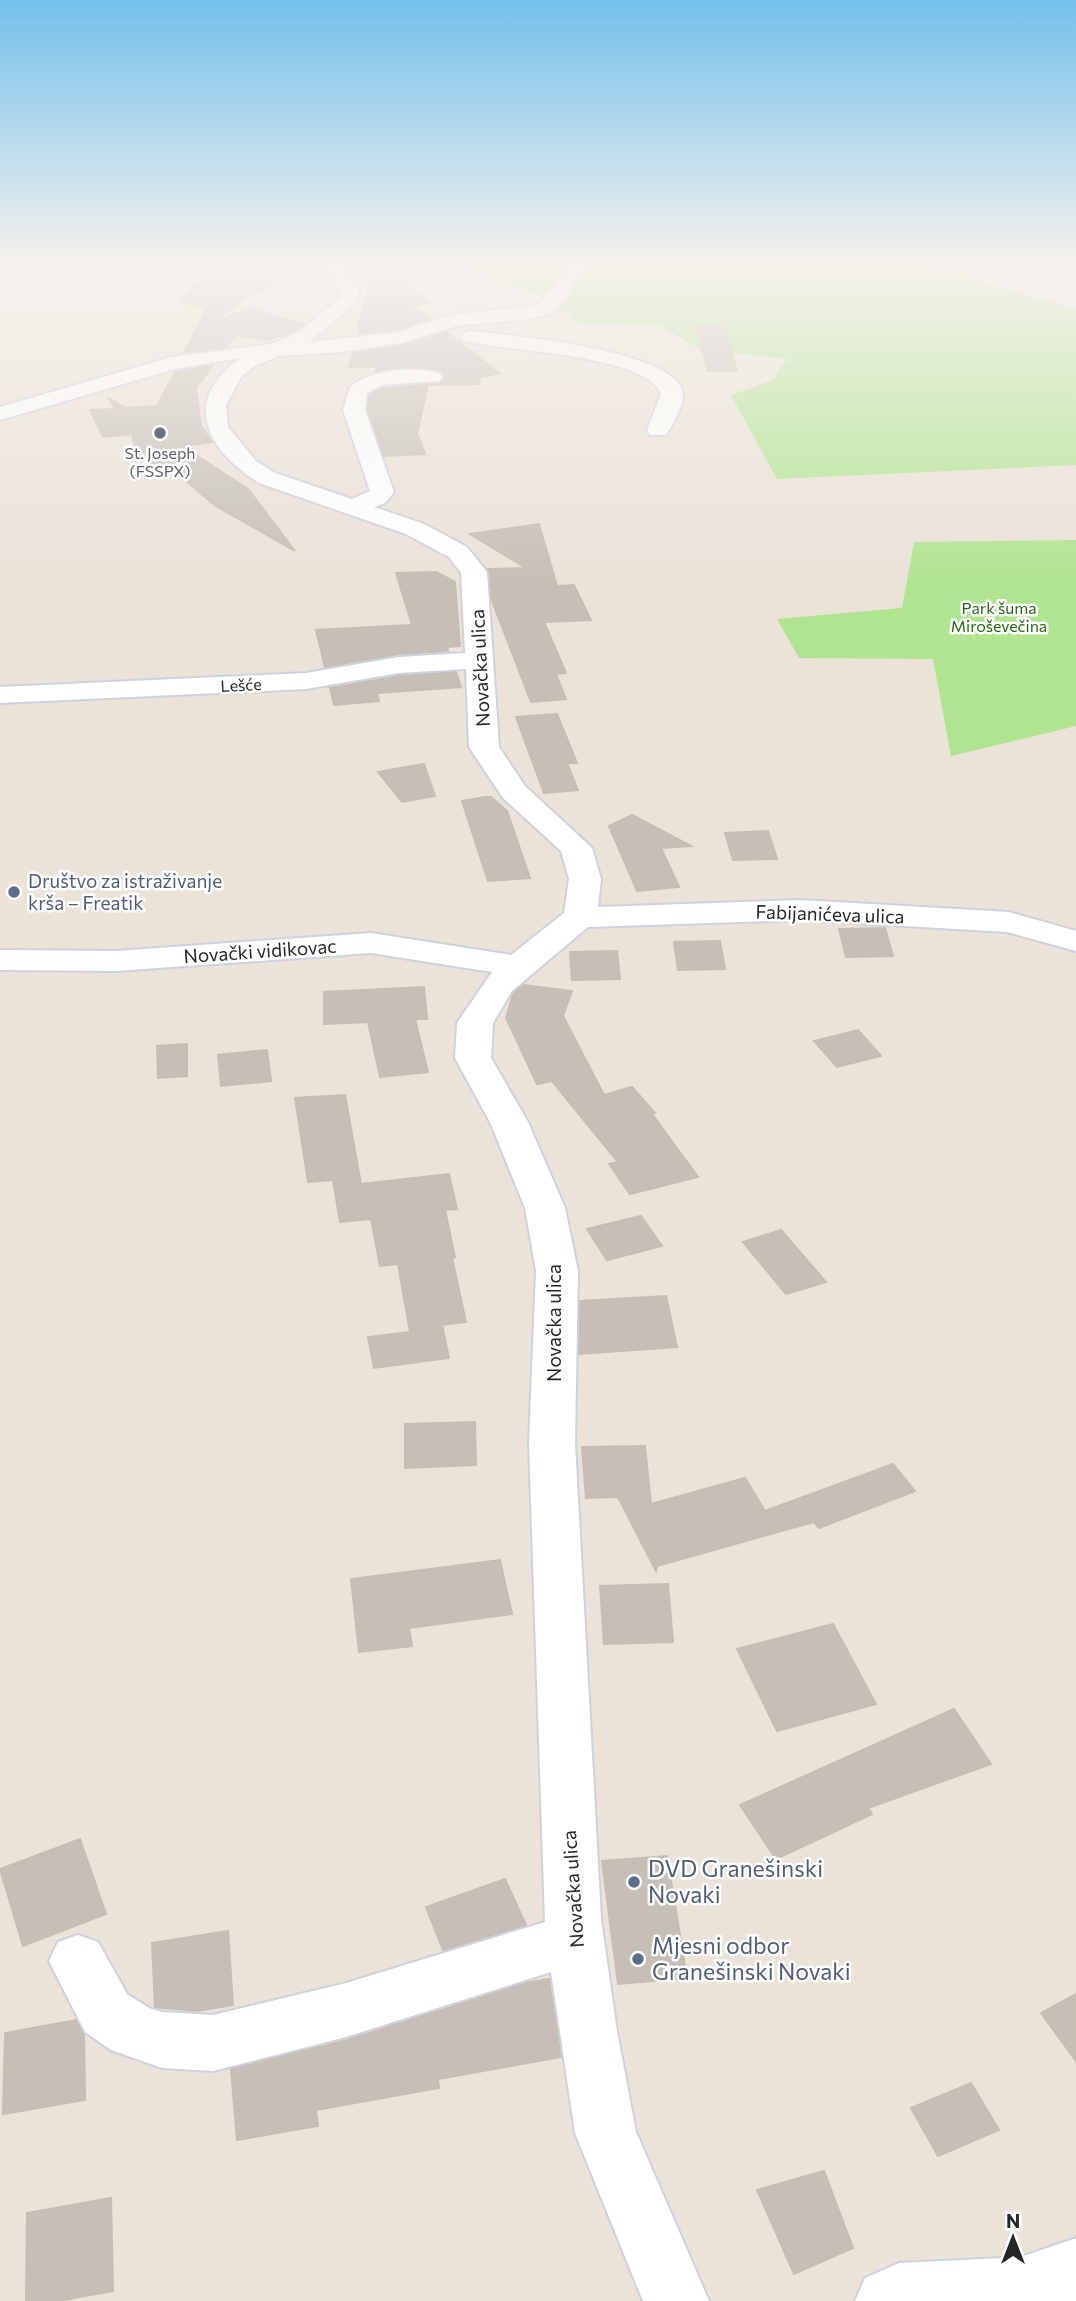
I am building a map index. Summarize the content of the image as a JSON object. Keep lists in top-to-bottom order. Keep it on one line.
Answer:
{"streets":{"street":["Novačka ulica","Lešće","Fabijanićeva ulica","Novački vidikovac"]},"crossings":[["Novačka ulica","Lešće"],["Novačka ulica","Fabijanićeva ulica"],["Novačka ulica","Novački vidikovac"]],"parks":["Park šuma Miroševečina"],"places":["St. Joseph (FSSPX)","Društvo za istraživanje krša – Freatik","DVD Granešinski Novaki","Mjesni odbor Granešinski Novaki"],"north":"top"}
